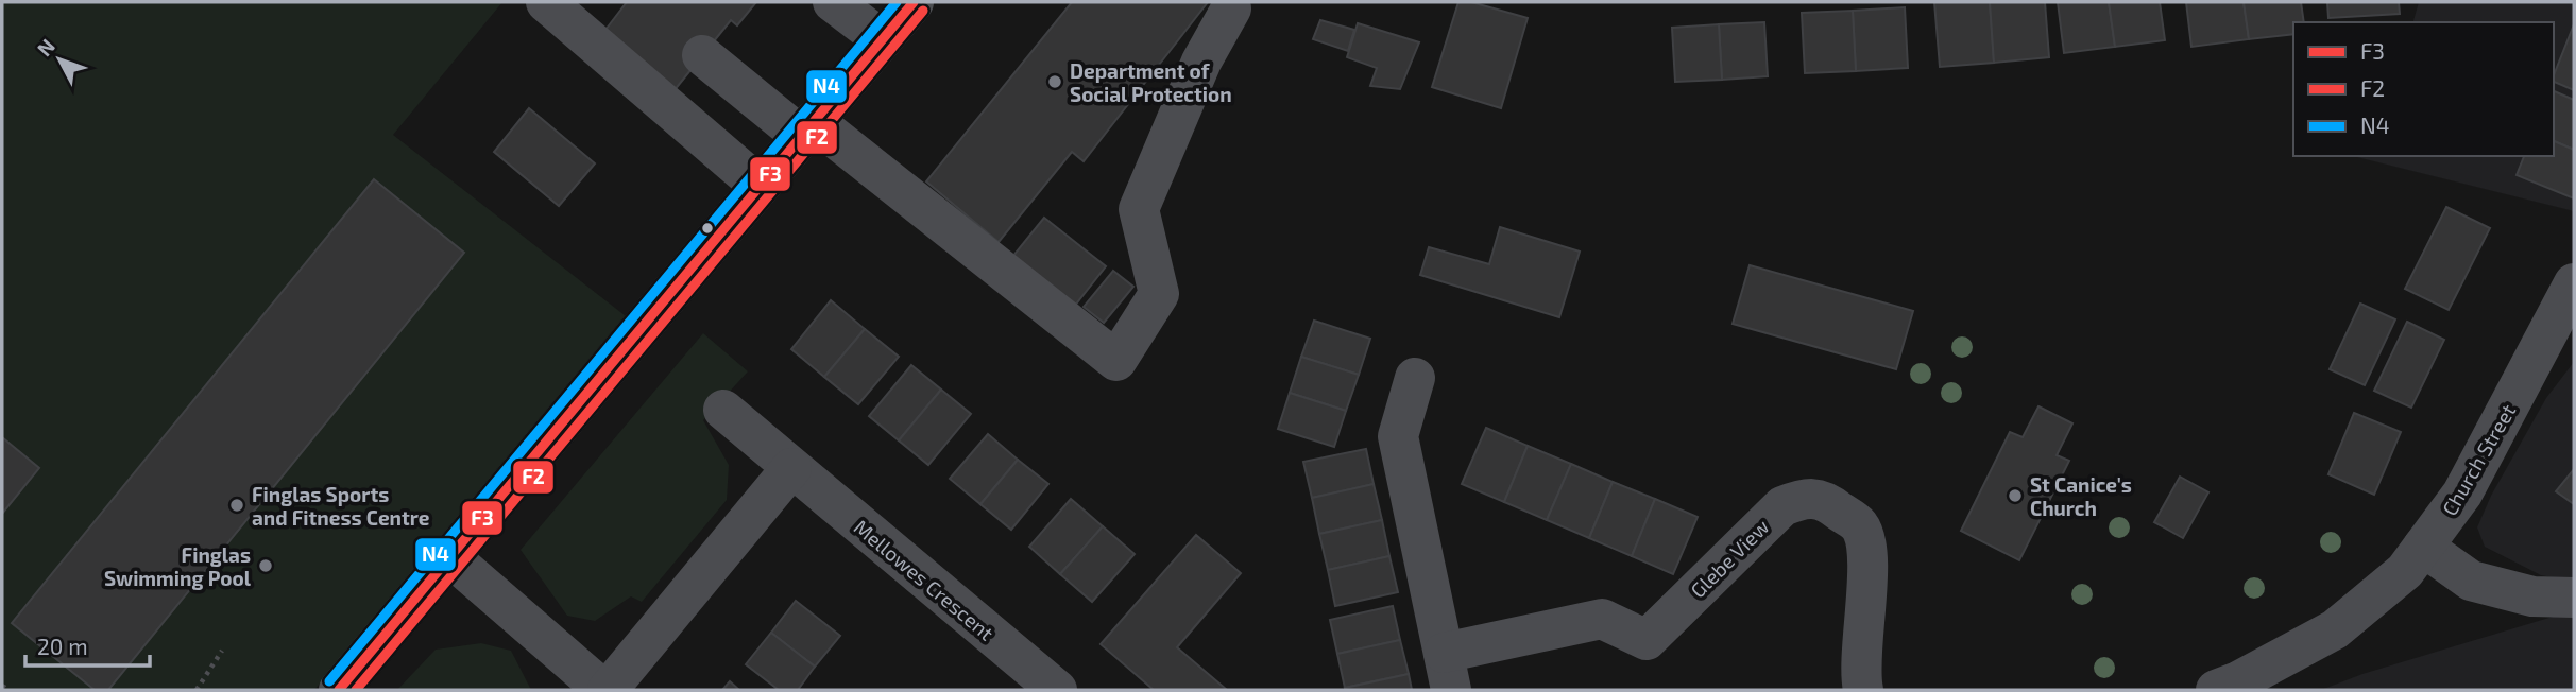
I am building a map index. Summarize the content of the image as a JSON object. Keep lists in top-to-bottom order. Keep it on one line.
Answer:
{"streets":{"street":["Church Street","Glebe View","Mellowes Crescent"]},"places":["Department of Social Protection","St Canice's Church","Finglas Sports and Fitness Centre","Finglas Swimming Pool"],"lines":["transit line F3","transit line N4","transit line F2"],"legend":["F3","F2","N4"],"scale_bar":"20 m","north":"top left"}
